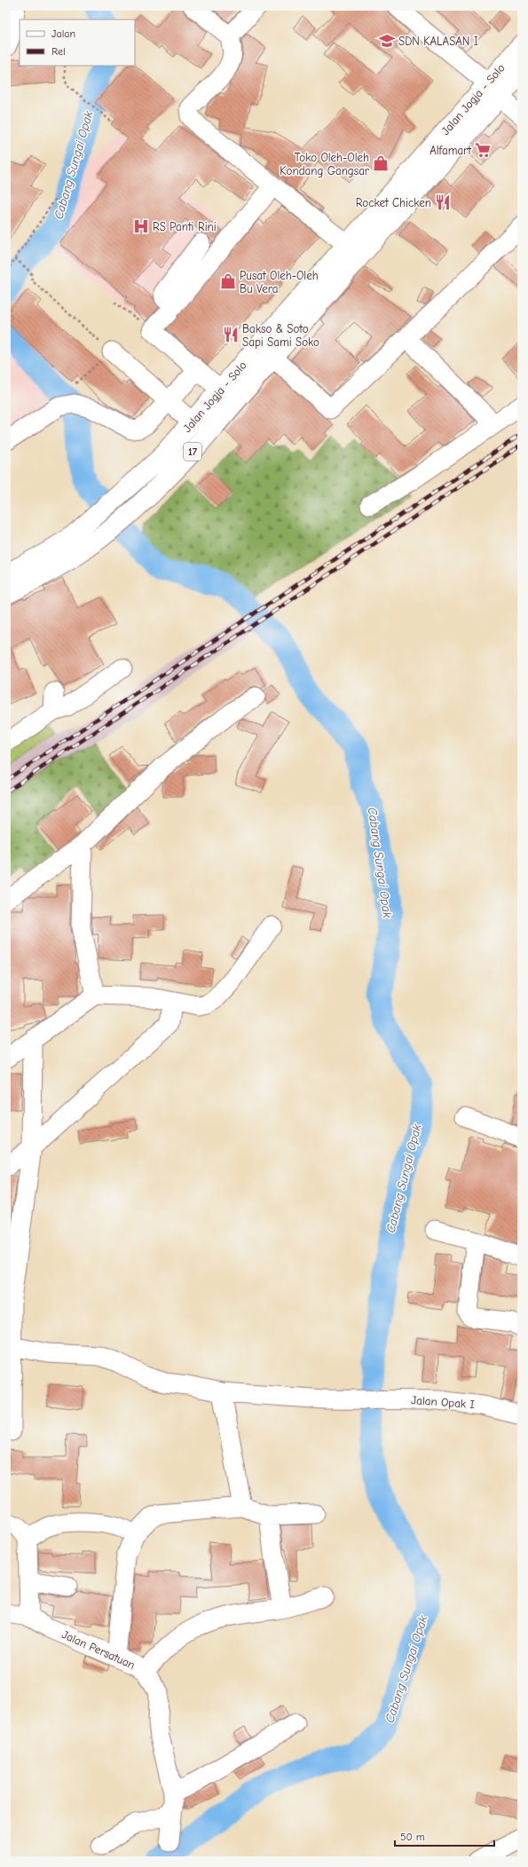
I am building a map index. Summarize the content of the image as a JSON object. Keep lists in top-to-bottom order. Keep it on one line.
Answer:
{"streets":{"highway":["Jalan Jogja - Solo","17"],"street":["Jalan Opak I","Jalan Persatuan"]},"water":["Cabang Sungai Opak"],"places":{"school or university":["SDN KALASAN I"],"supermarket":["Alfamart"],"shop":["Toko Oleh-Oleh Kondang Gangsar","Pusat Oleh-Oleh Bu Vera"],"restaurant":["Rocket Chicken","Bakso & Soto Sapi Sami Soko"],"hospital":["RS Panti Rini"]},"legend":["Jalan","Rel"],"scale_bar":"50 m"}
